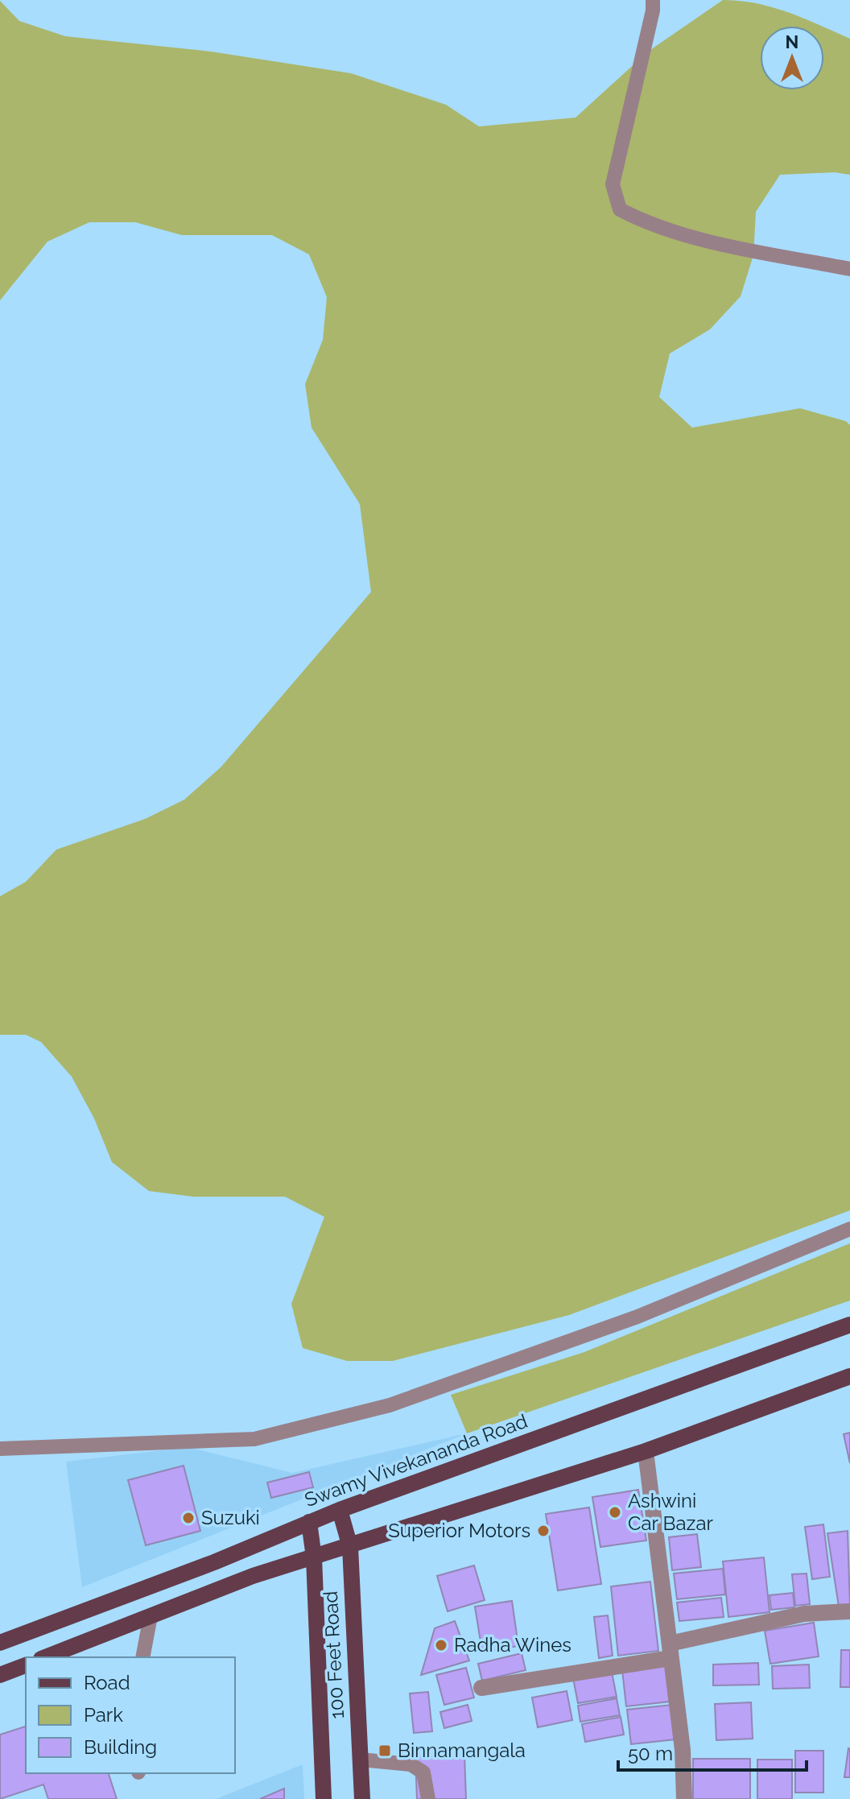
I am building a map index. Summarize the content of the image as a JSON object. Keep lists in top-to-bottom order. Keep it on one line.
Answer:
{"streets":{"main road":["Swamy Vivekananda Road","100 Feet Road"]},"crossings":[["Swamy Vivekananda Road","100 Feet Road"]],"places":{"other":["Ashwini Car Bazar","Suzuki","Superior Motors","Radha Wines"],"transit":["Binnamangala"]},"legend":["Road","Park","Building"],"scale_bar":"50 m","north":"top"}
